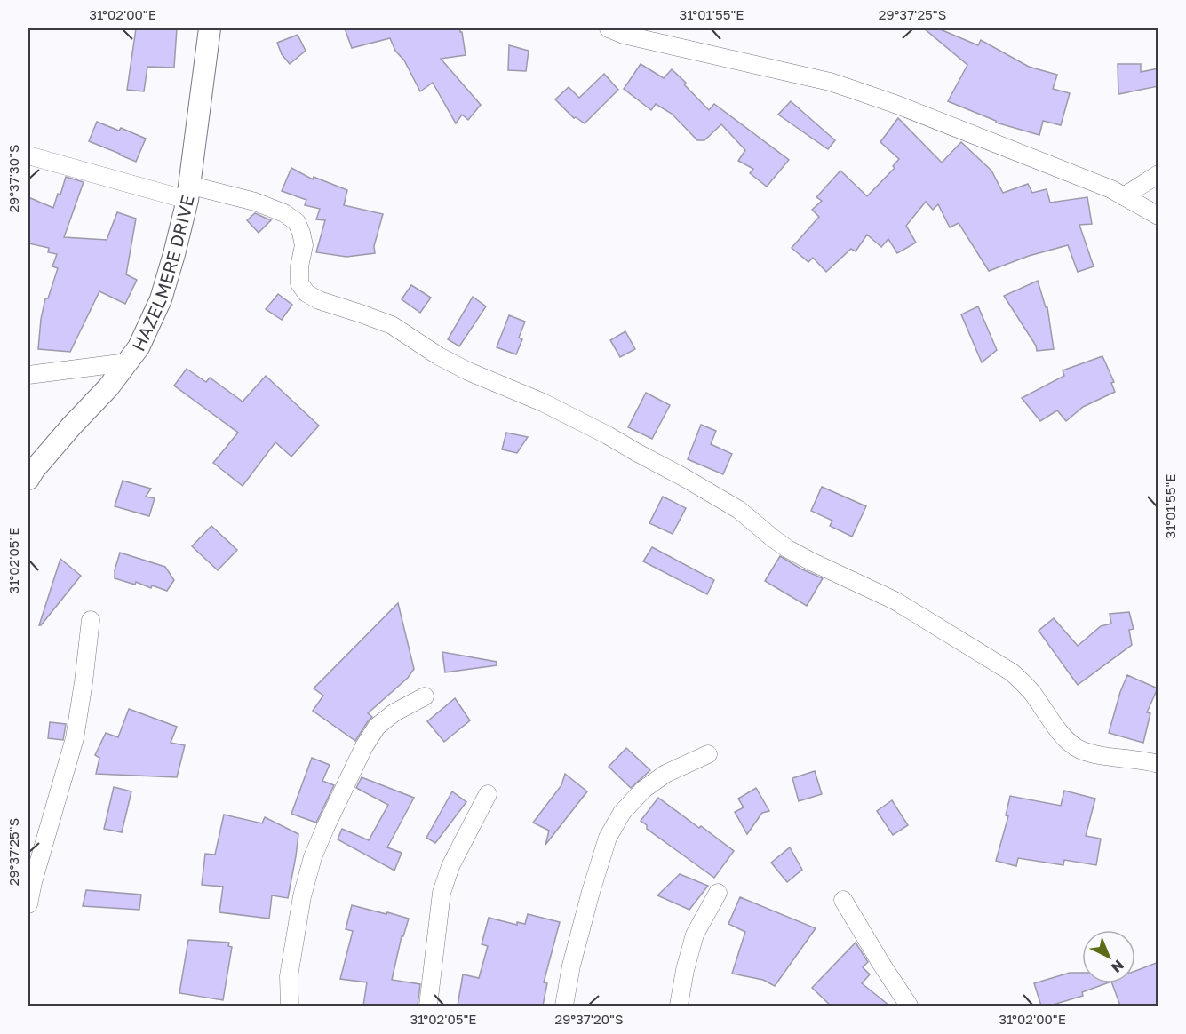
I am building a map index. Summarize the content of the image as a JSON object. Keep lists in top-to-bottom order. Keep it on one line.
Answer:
{"streets":{"street":["HAZELMERE DRIVE"]},"north":"bottom right","coordinates":["31°02'00\"E","31°01'55\"E","29°37'25\"S","29°37'30\"S","31°02'05\"E","29°37'20\"S"]}
